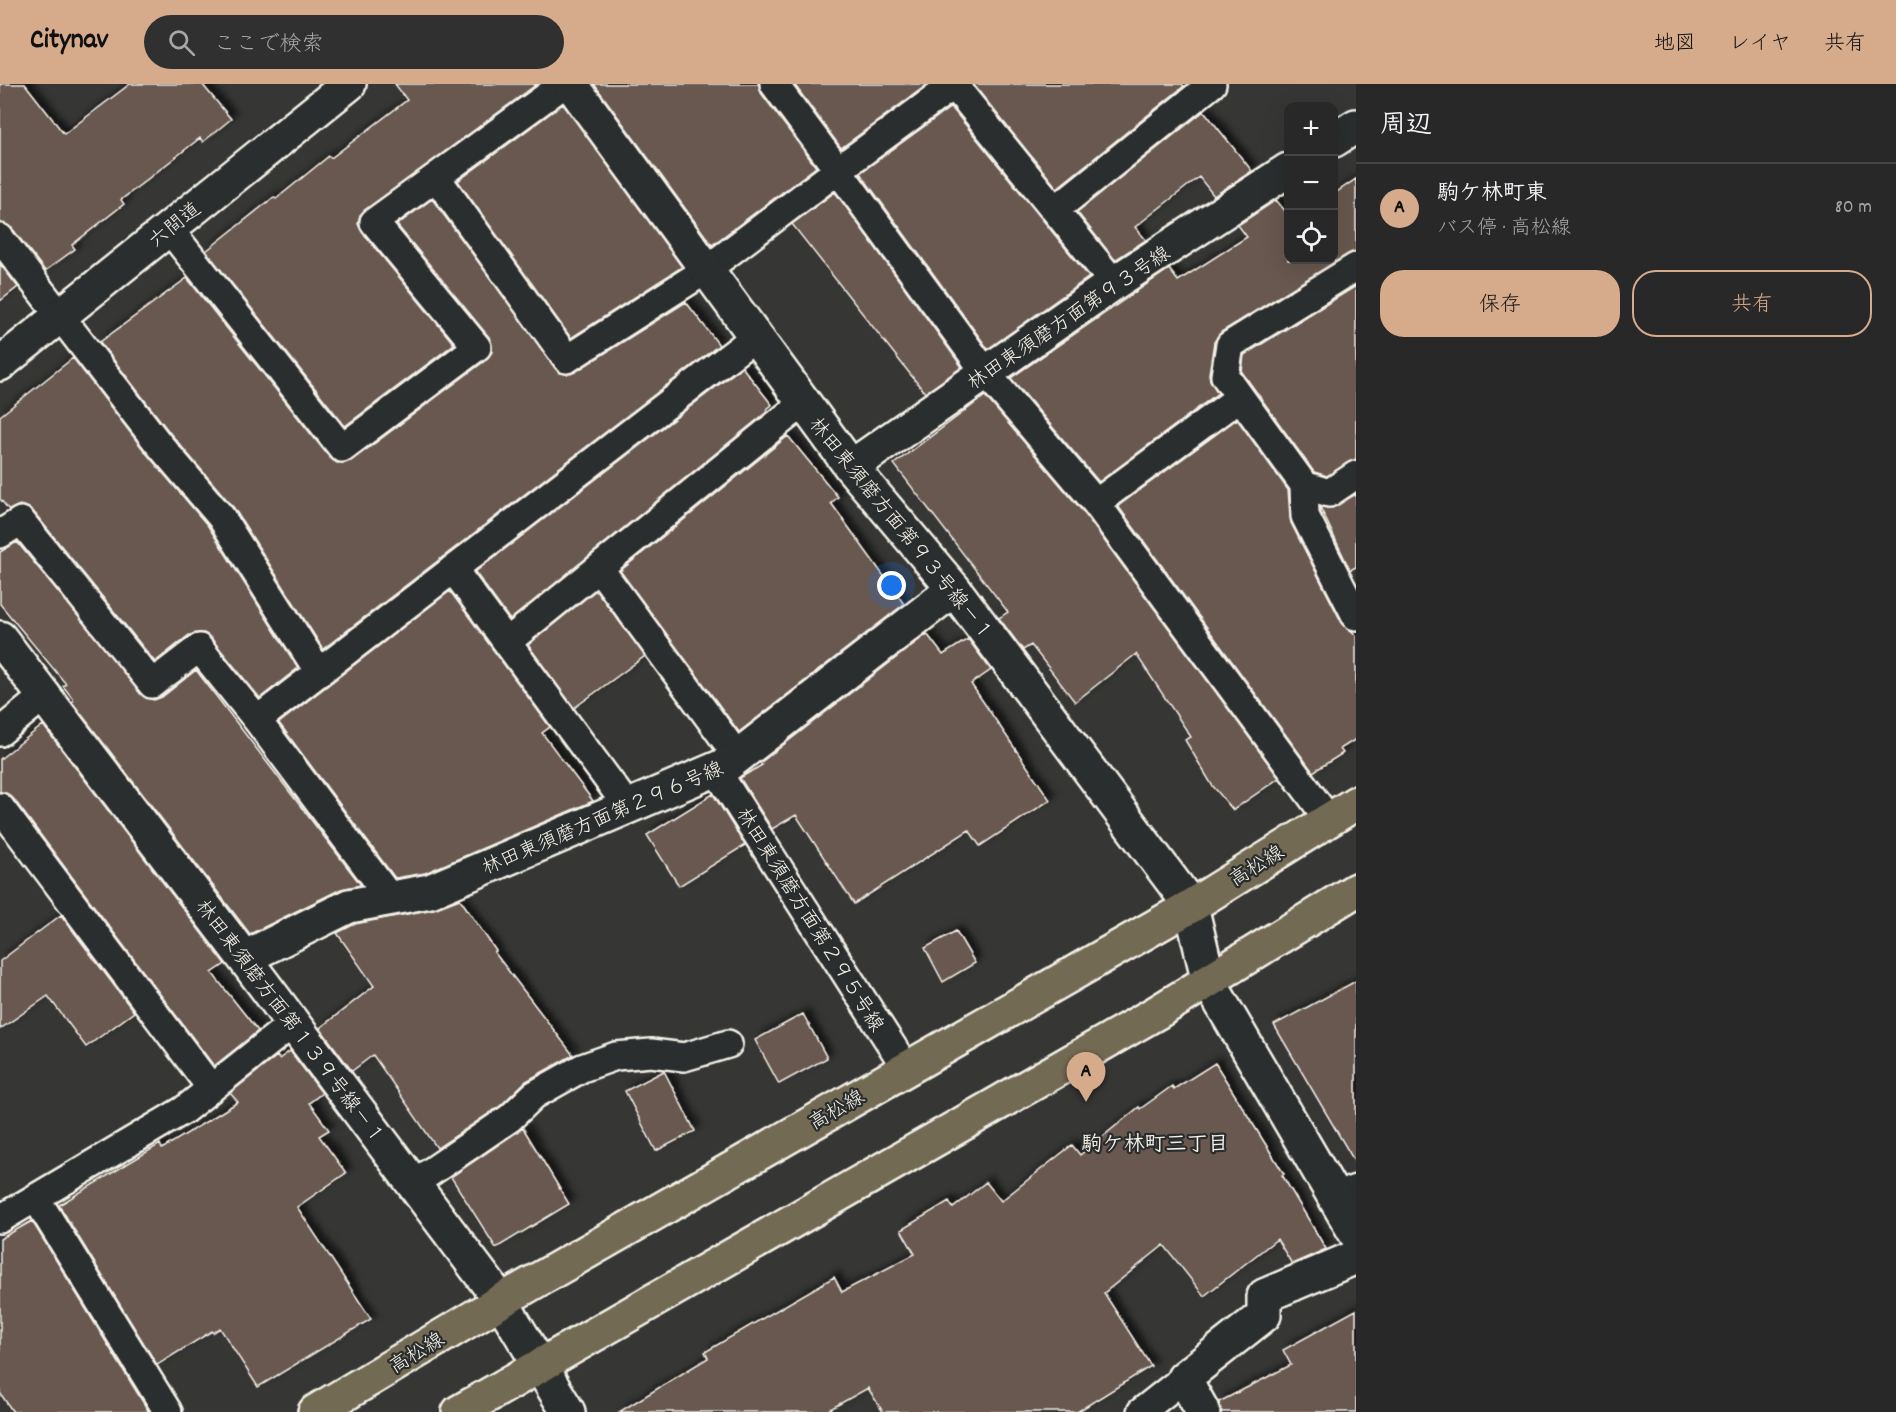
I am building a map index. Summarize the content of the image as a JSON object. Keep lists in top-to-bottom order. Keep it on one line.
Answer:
{"streets":{"main road":["高松線"],"street":["六間道","林田東須磨方面第９３号線","林田東須磨方面第９３号線－１","林田東須磨方面第２９６号線","林田東須磨方面第１３９号線－１"],"lane":["林田東須磨方面第２９５号線"]},"crossings":[["林田東須磨方面第９３号線","林田東須磨方面第９３号線－１"],["林田東須磨方面第９３号線－１","林田東須磨方面第２９６号線"],["林田東須磨方面第９３号線－１","高松線"],["林田東須磨方面第２９６号線","林田東須磨方面第２９５号線"],["林田東須磨方面第２９６号線","林田東須磨方面第１３９号線－１"],["高松線","林田東須磨方面第２９５号線"],["高松線","林田東須磨方面第１３９号線－１"]],"districts":["駒ケ林町三丁目"],"page":{"header":"Citynav","search":"ここで検索","nav":["地図","レイヤ","共有"],"heading":"周辺","map_buttons":["+","−"],"list":[{"mark":"A","name":"駒ケ林町東","note":"バス停 · 高松線","value":"80 m"}],"buttons":["保存","共有"],"pins":"A"}}
